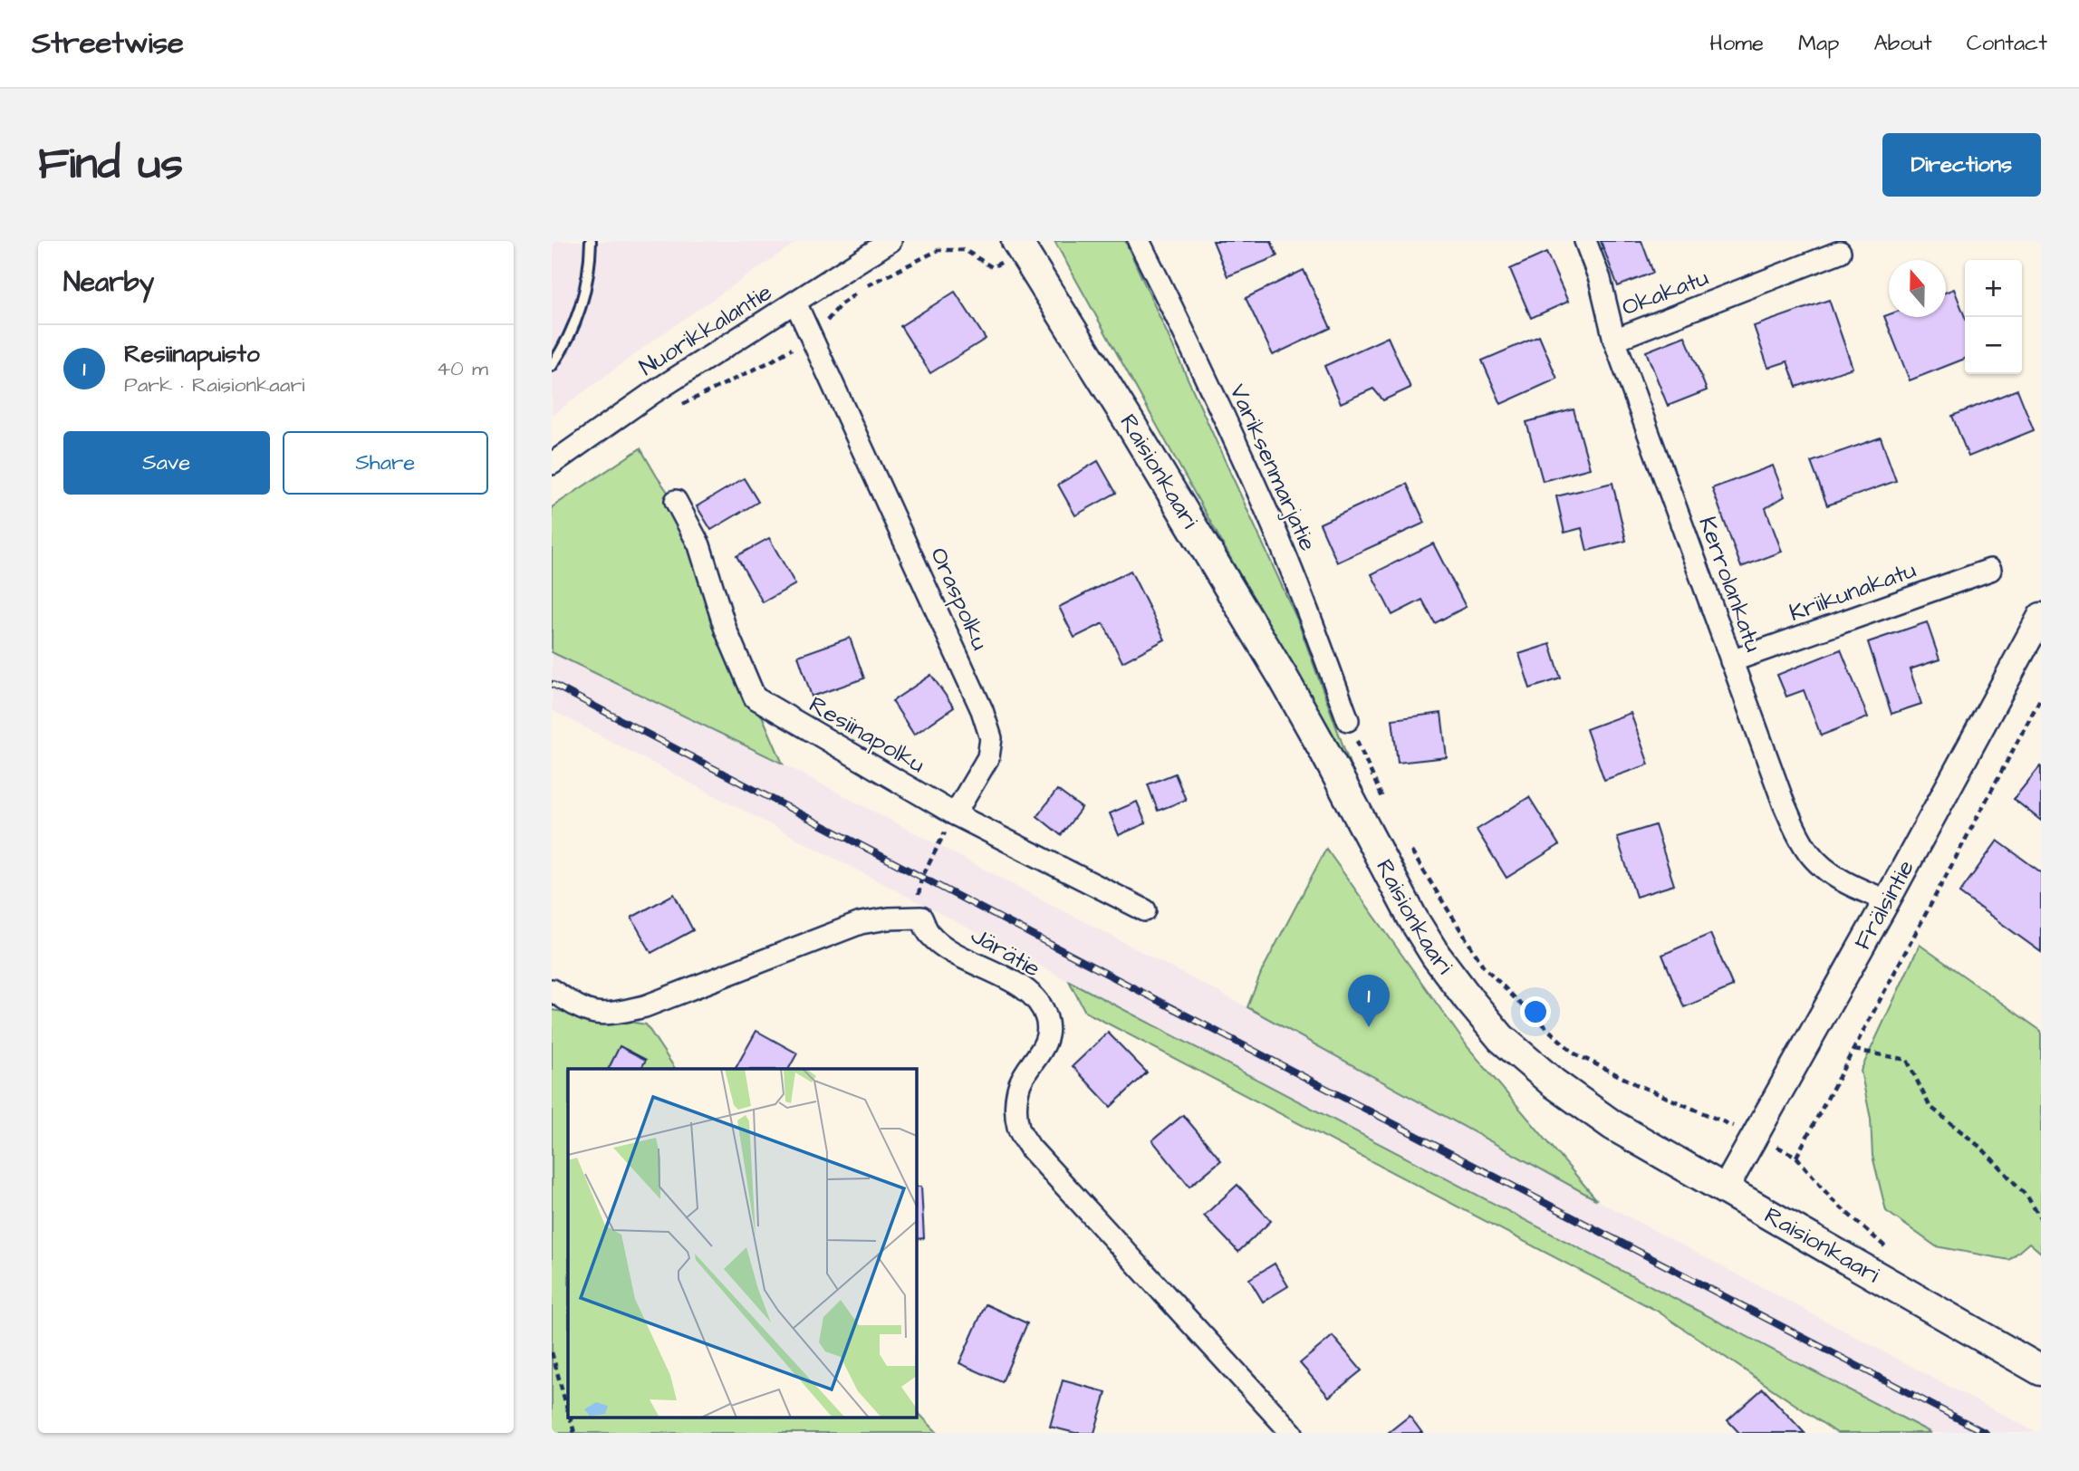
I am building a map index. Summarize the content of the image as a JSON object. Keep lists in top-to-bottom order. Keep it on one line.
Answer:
{"streets":{"main road":["Raisionkaari"],"street":["Okakatu","Nuorikkalantie","Variksenmarjatie","Kerrolankatu","Kriikunakatu","Oraspolku","Resiinapolku","Frälsintie","Järätie"]},"crossings":[["Okakatu","Kerrolankatu"],["Nuorikkalantie","Oraspolku"],["Raisionkaari","Frälsintie"],["Kerrolankatu","Kriikunakatu"],["Kerrolankatu","Frälsintie"],["Oraspolku","Resiinapolku"]],"north":"top","page":{"header":"Streetwise","nav":["Home","Map","About","Contact"],"buttons":["Directions",["Save","Share"]],"title":"Find us","heading":"Nearby","map_buttons":["+","−"],"list":[{"mark":"1","name":"Resiinapuisto","note":"Park · Raisionkaari","value":"40 m"}],"pins":"1"}}
